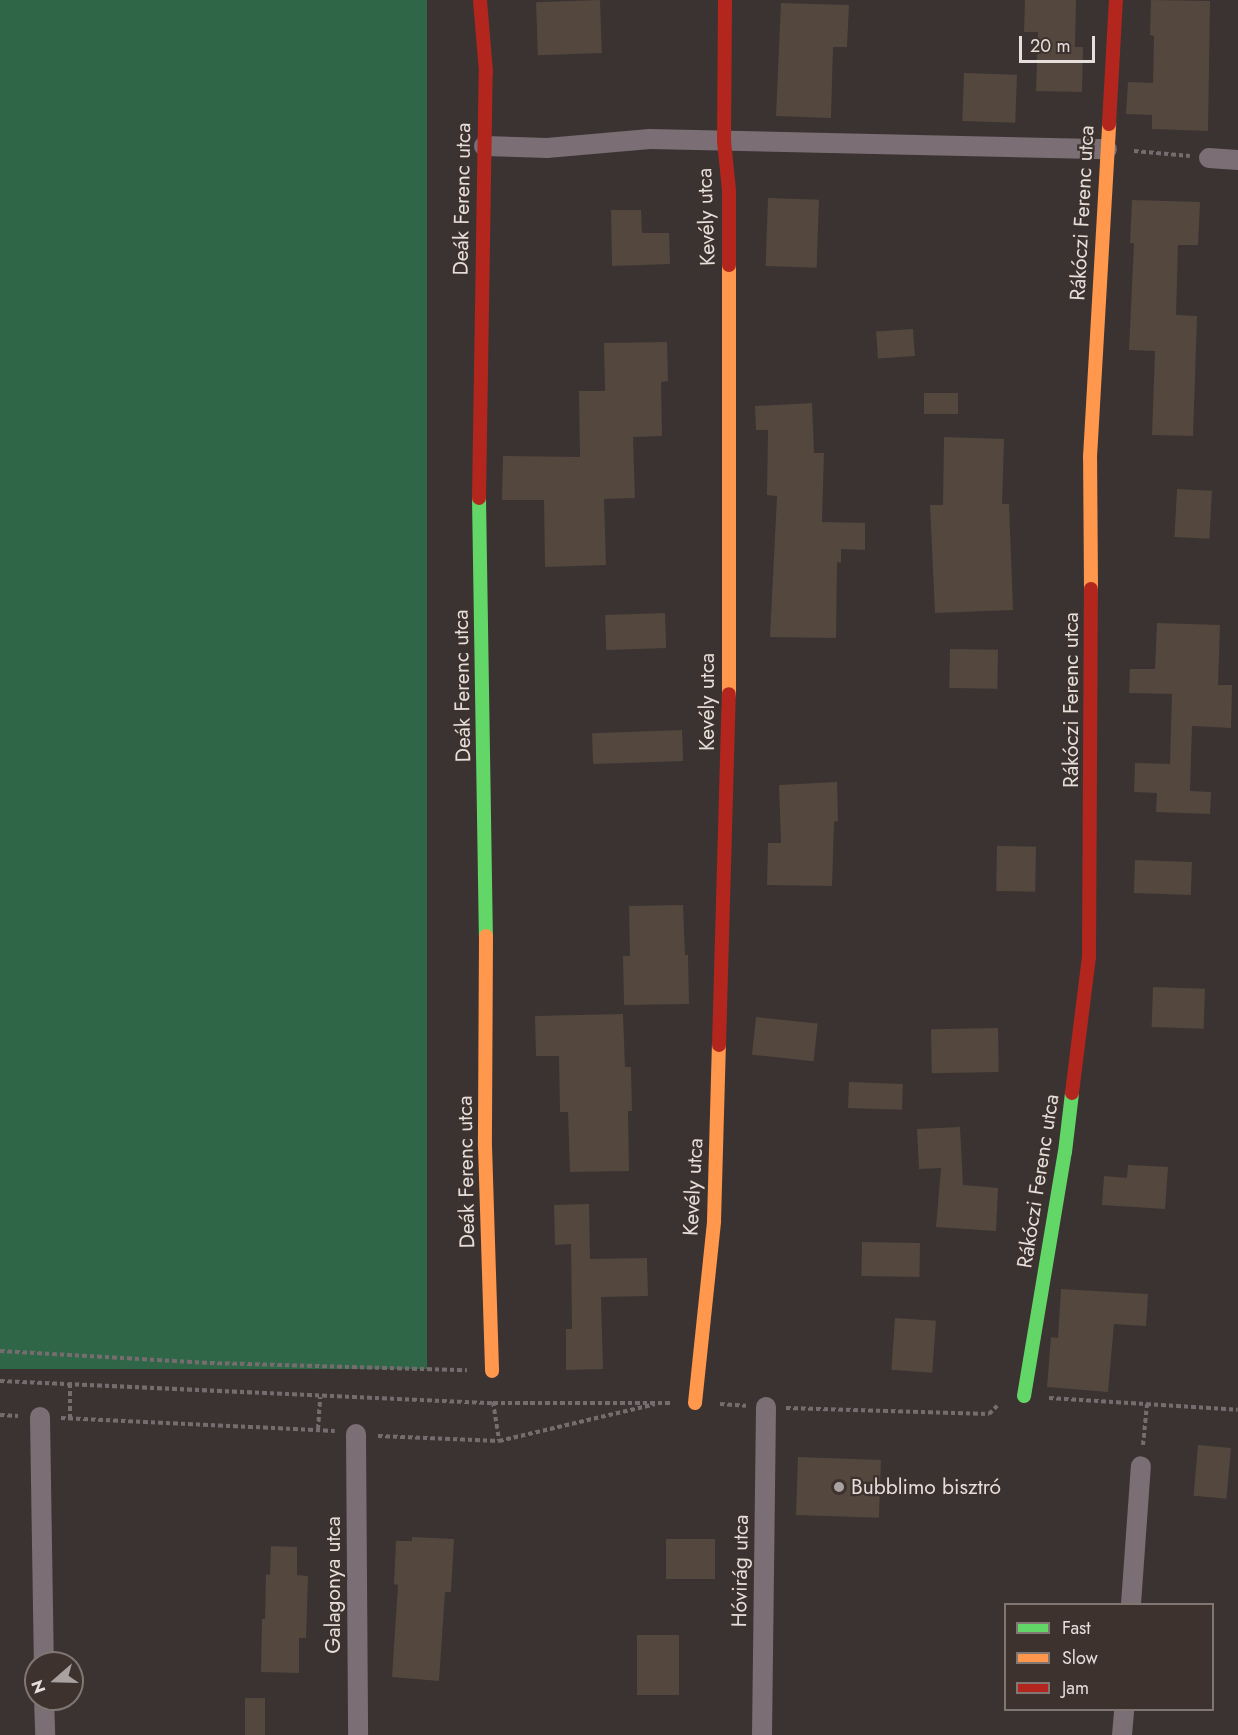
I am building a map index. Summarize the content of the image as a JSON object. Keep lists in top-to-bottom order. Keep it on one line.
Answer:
{"streets":{"street":["Deák Ferenc utca","Rákóczi Ferenc utca","Kevély utca","Hóvirág utca","Galagonya utca"]},"places":["Bubblimo bisztró"],"legend":["Fast","Slow","Jam"],"scale_bar":"20 m","north":"left"}
